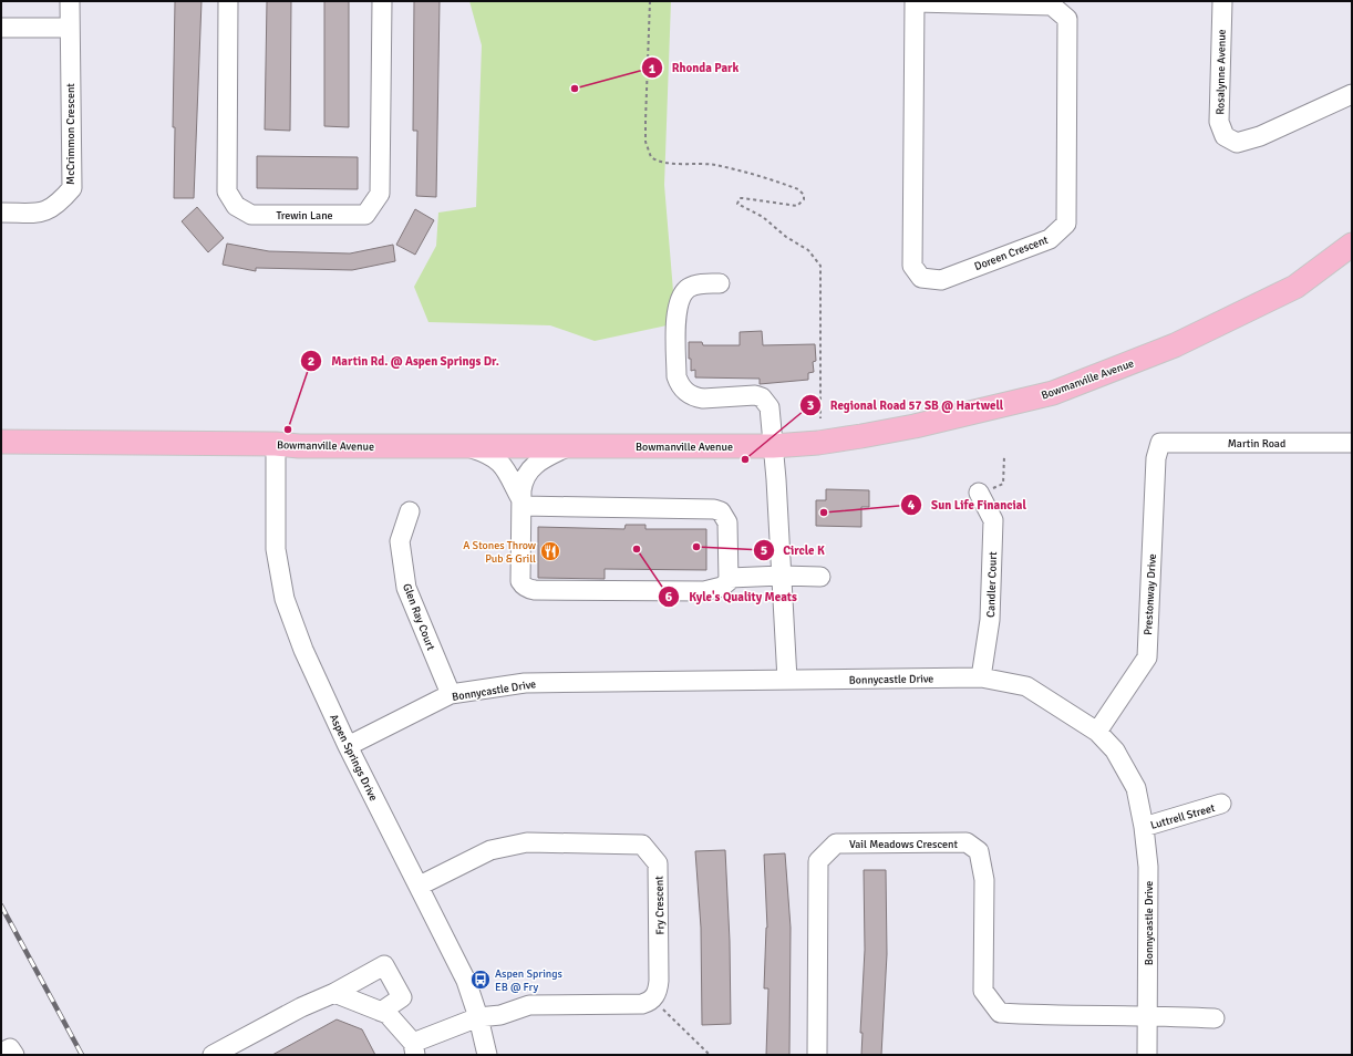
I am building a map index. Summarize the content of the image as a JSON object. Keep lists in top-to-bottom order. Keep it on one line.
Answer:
{"streets":{"main road":["Bowmanville Avenue"],"street":["Rosalynne Avenue","McCrimmon Crescent","Trewin Lane","Doreen Crescent","Martin Road","Candler Court","Prestonway Drive","Glen Ray Court","Bonnycastle Drive","Aspen Springs Drive","Luttrell Street","Vail Meadows Crescent","Fry Crescent"]},"crossings":[["Bowmanville Avenue","Aspen Springs Drive"],["Martin Road","Prestonway Drive"],["Candler Court","Bonnycastle Drive"],["Prestonway Drive","Bonnycastle Drive"],["Glen Ray Court","Bonnycastle Drive"],["Bonnycastle Drive","Aspen Springs Drive"],["Bonnycastle Drive","Luttrell Street"],["Bonnycastle Drive","Vail Meadows Crescent"],["Aspen Springs Drive","Fry Crescent"]],"places":{"other":["Rhonda Park","Martin Rd. @ Aspen Springs Dr.","Regional Road 57 SB @ Hartwell","Sun Life Financial","Circle K","Kyle's Quality Meats"],"restaurant":["A Stones Throw Pub & Grill"],"bus stop":["Aspen Springs EB @ Fry"]}}
